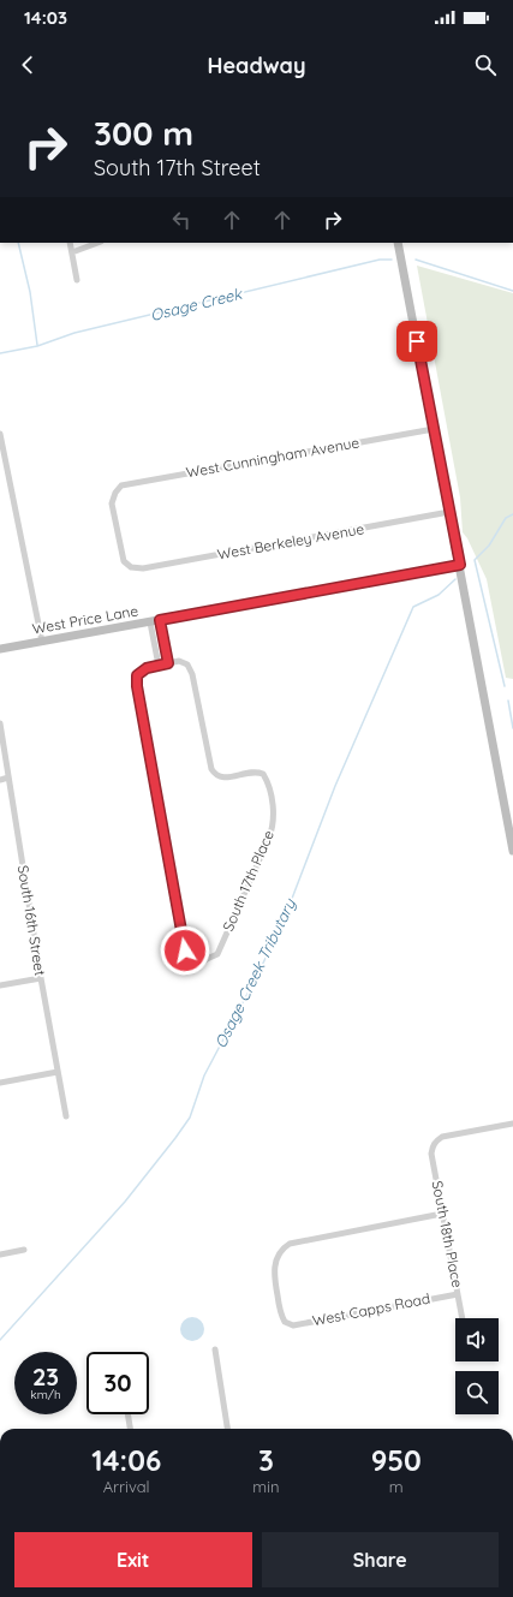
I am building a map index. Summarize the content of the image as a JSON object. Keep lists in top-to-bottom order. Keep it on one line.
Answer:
{"streets":{"main road":["West Price Lane"],"street":["West Cunningham Avenue","West Berkeley Avenue","South 17th Place","South 16th Street","South 18th Place","West Capps Road"]},"crossings":[["West Cunningham Avenue","West Berkeley Avenue"],["South 18th Place","West Capps Road"]],"water":["Osage Creek","Osage Creek Tributary"],"page":{"status":"14:03","header":"Headway","turn":["300 m","South 17th Street"],"speed":"23 km/h","limit":"30","eta":["14:06","Arrival","3","min","950","m"],"buttons":["Exit","Share"]}}
